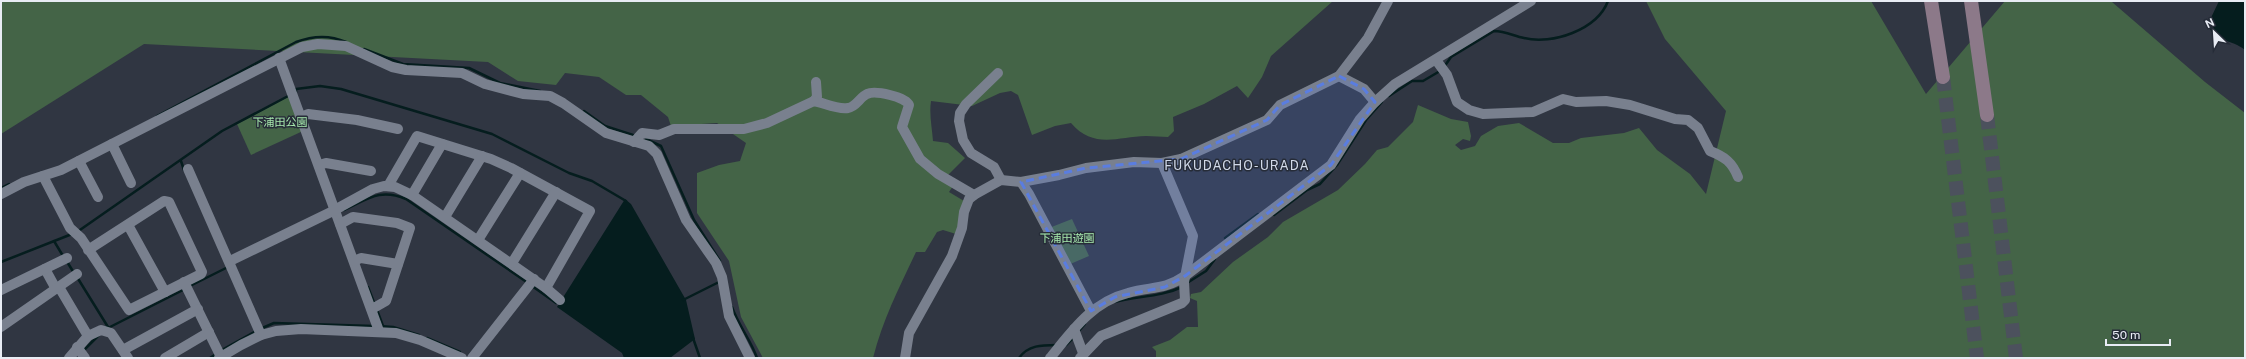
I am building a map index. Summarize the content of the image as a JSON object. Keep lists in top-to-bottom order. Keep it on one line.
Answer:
{"districts":["FUKUDACHO-URADA"],"parks":["下浦田公園","下浦田遊園"],"scale_bar":"50 m","north":"top left"}
